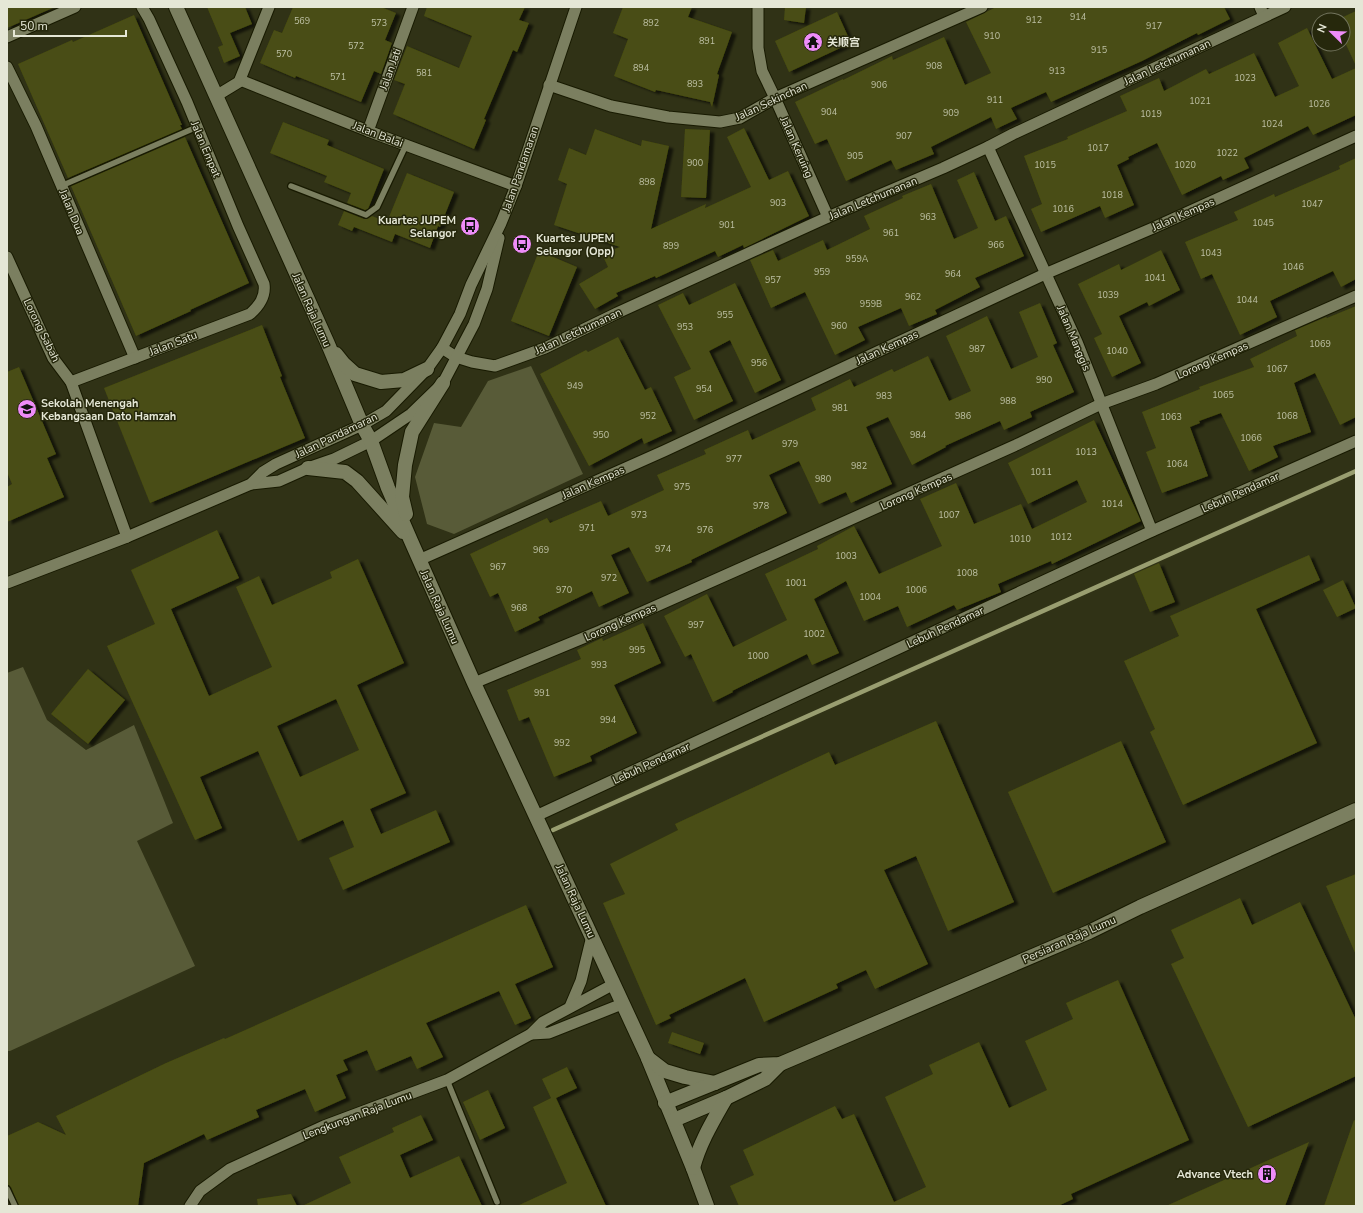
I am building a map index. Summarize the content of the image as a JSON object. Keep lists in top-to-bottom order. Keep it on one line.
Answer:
{"streets":{"street":["Jalan Letchumanan","Jalan Jati","Jalan Sekinchan","Jalan Balai","Jalan Keruing","Jalan Empat","Jalan Pandamaran","Jalan Dua","Jalan Kempas","Jalan Raja Lumu","Lorong Sabah","Jalan Manggis","Jalan Satu","Lorong Kempas","Lebuh Pendamar","Persiaran Raja Lumu","Lengkungan Raja Lumu"]},"crossings":[["Jalan Letchumanan","Jalan Keruing"],["Jalan Letchumanan","Jalan Pandamaran"],["Jalan Letchumanan","Jalan Manggis"],["Jalan Jati","Jalan Balai"],["Jalan Sekinchan","Jalan Keruing"],["Jalan Sekinchan","Jalan Pandamaran"],["Jalan Balai","Jalan Pandamaran"],["Jalan Empat","Jalan Satu"],["Jalan Pandamaran","Jalan Raja Lumu"],["Jalan Pandamaran","Lorong Sabah"],["Jalan Dua","Jalan Satu"],["Jalan Kempas","Jalan Raja Lumu"],["Jalan Kempas","Jalan Manggis"],["Jalan Raja Lumu","Lorong Kempas"],["Jalan Raja Lumu","Lebuh Pendamar"],["Jalan Raja Lumu","Persiaran Raja Lumu"],["Jalan Raja Lumu","Lengkungan Raja Lumu"],["Lorong Sabah","Jalan Satu"],["Jalan Manggis","Lorong Kempas"],["Jalan Manggis","Lebuh Pendamar"]],"places":{"temple":["关顺宫"],"bus stop":["Kuartes JUPEM Selangor","Kuartes JUPEM Selangor (Opp)"],"school or university":["Sekolah Menengah Kebangsaan Dato Hamzah"],"building":["Advance Vtech"]},"house_numbers":["914","912","569","573","892","917","910","891","572","915","570","908","894","913","581","571","1023","893","906","911","1021","1026","904","909","1019","1024","907","1017","1022","905","900","1015","1020","898","1018","903","1047","1016","963","1045","901","961","966","899","1043","959A","1046","959","964","1041","957","1039","962","1044","959B","955","960","953","1069","987","1040","956","1067","990","949","954","1065","983","988","981","952","986","1068","1063","950","984","1066","979","1013","977","1064","982","1011","980","975","1014","978","973","1007","971","976","1012","1010","974","969","1003","967","1008","972","1001","970","1006","1004","968","997","1002","995","1000","993","991","994","992"],"scale_bar":"50 m","north":"top left"}
